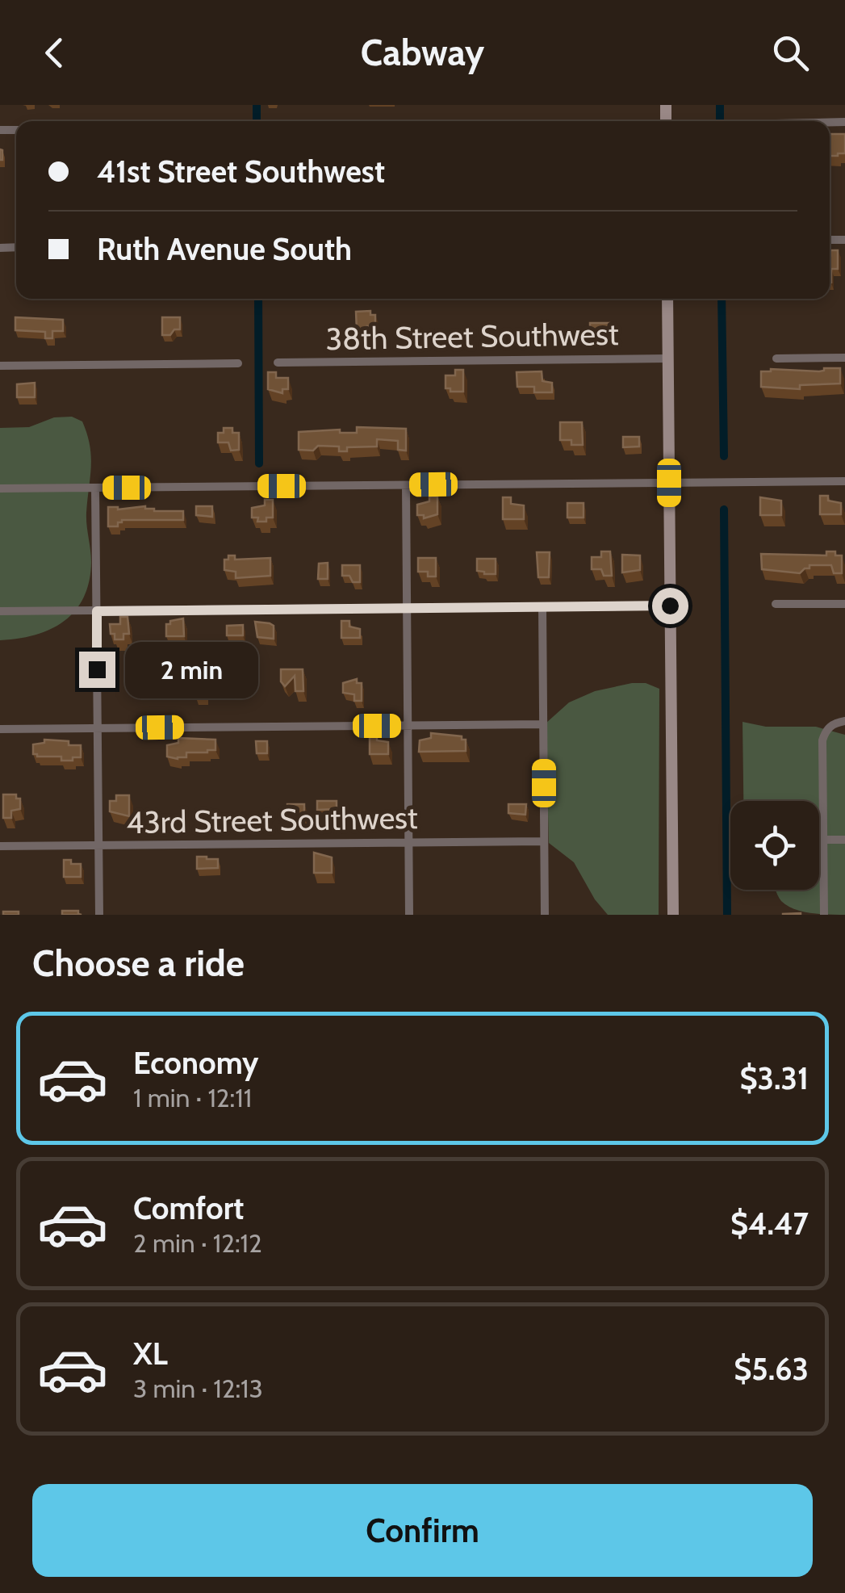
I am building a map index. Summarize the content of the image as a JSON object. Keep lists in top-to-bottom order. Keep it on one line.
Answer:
{"streets":{"street":["38th Street Southwest","43rd Street Southwest"]},"page":{"header":"Cabway","banner":["41st Street Southwest","Ruth Avenue South"],"bubble":"2 min","heading":"Choose a ride","list":[{"name":"Economy","note":"1 min · 12:11","value":"$3.31"},{"name":"Comfort","note":"2 min · 12:12","value":"$4.47"},{"name":"XL","note":"3 min · 12:13","value":"$5.63"}],"buttons":"Confirm"}}
